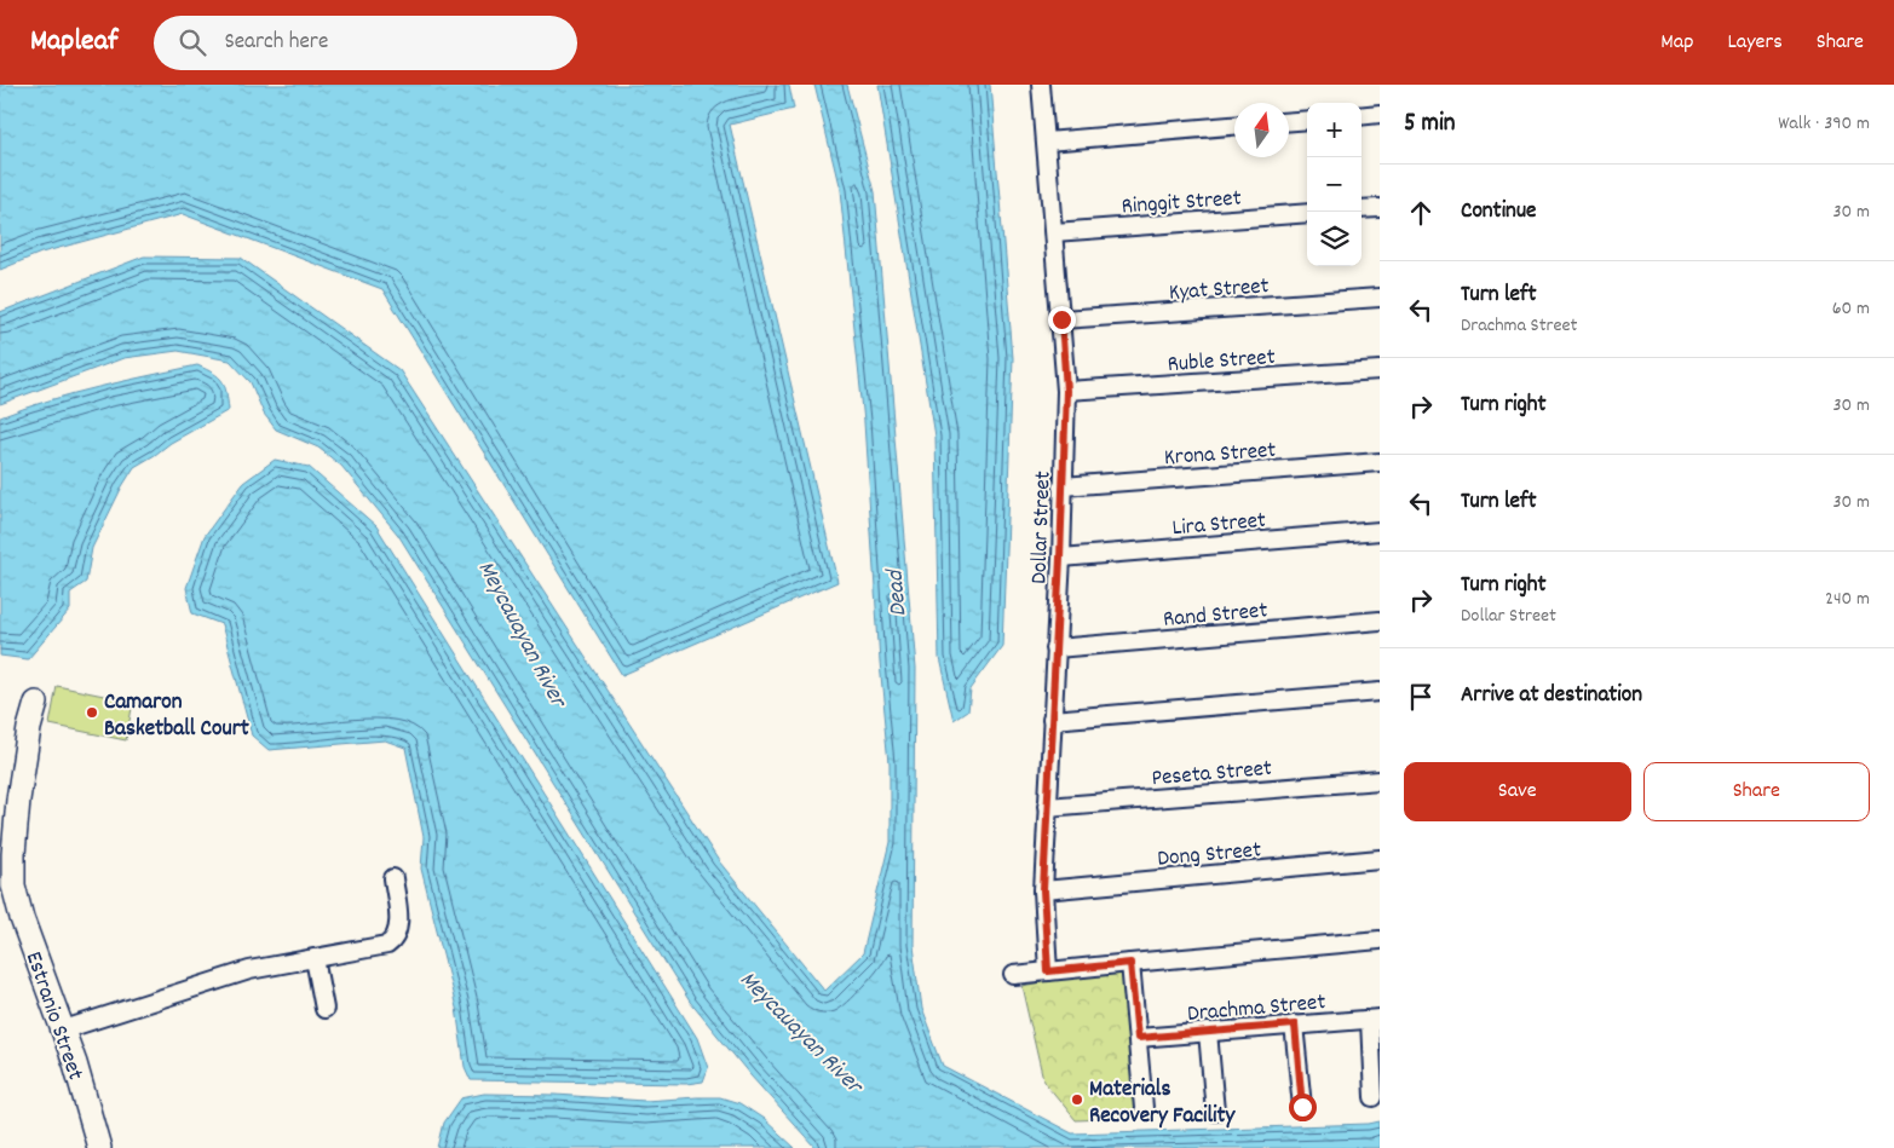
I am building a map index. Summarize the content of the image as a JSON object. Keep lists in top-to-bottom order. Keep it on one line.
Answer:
{"streets":{"street":["Ringgit Street","Kyat Street","Ruble Street","Krona Street","Lira Street","Dollar Street","Rand Street","Peseta Street","Dong Street","Drachma Street","Estranio Street"]},"crossings":[["Ringgit Street","Dollar Street"],["Kyat Street","Dollar Street"],["Ruble Street","Dollar Street"],["Krona Street","Dollar Street"],["Lira Street","Dollar Street"],["Dollar Street","Rand Street"],["Dollar Street","Peseta Street"],["Dollar Street","Dong Street"]],"water":["Dead","Meycauayan River"],"places":["Camaron Basketball Court","Materials Recovery Facility"],"north":"top","page":{"header":"Mapleaf","search":"Search here","nav":["Map","Layers","Share"],"heading":["5 min","Walk · 390 m"],"map_buttons":["+","−"],"list":[["Continue","30 m"],["Turn left","Drachma Street","60 m"],["Turn right","30 m"],["Turn left","30 m"],["Turn right","Dollar Street","240 m"],"Arrive at destination"],"buttons":["Save","Share"]}}
